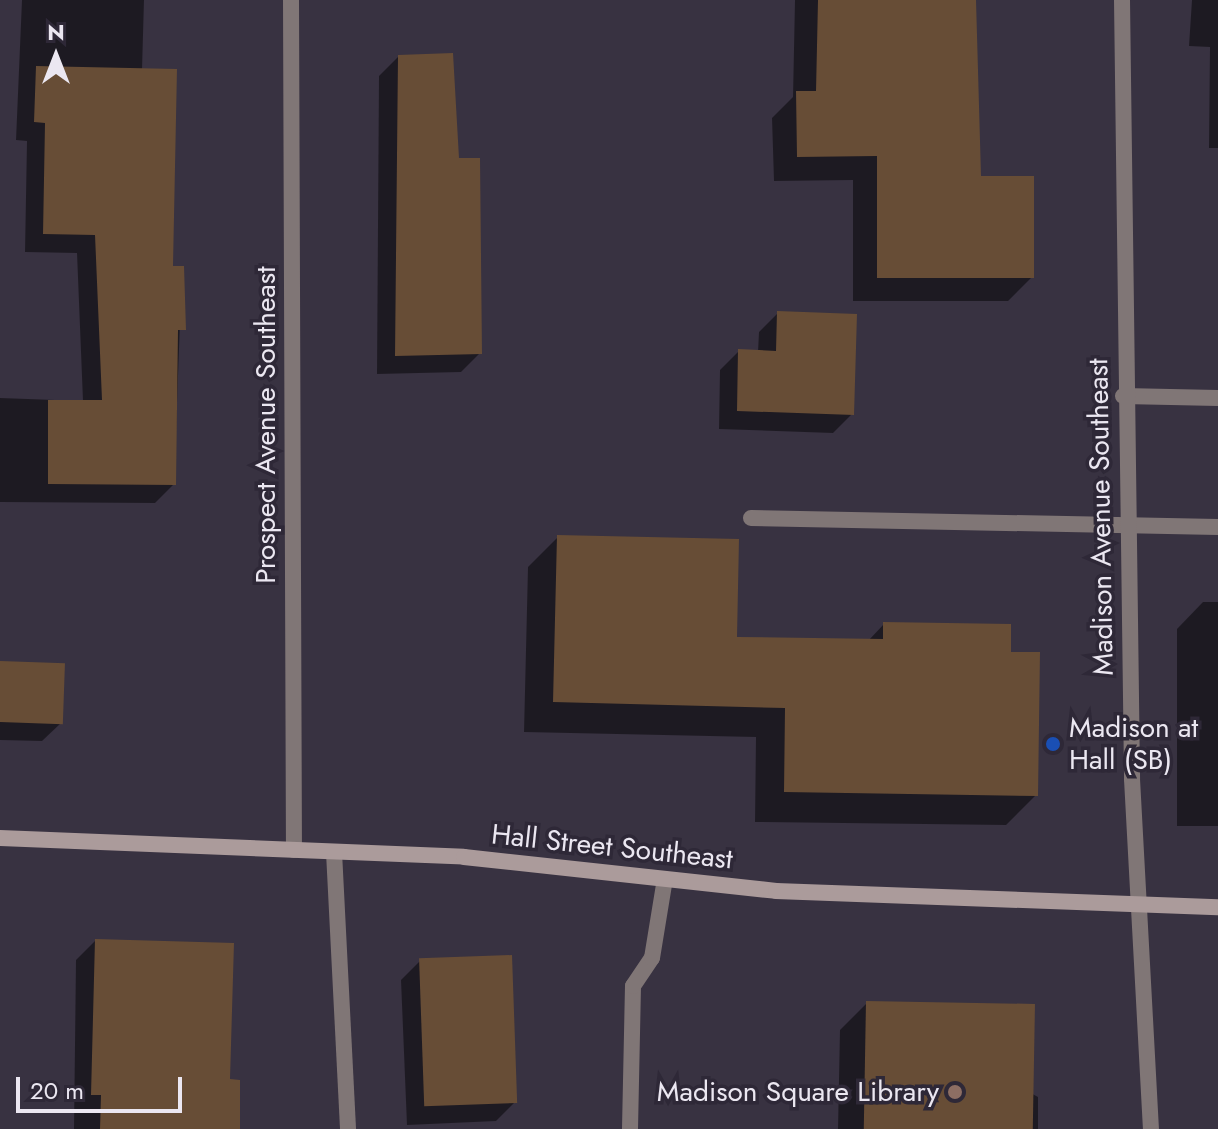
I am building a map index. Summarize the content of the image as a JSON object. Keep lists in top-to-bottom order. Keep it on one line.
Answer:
{"streets":{"main road":["Hall Street Southeast"],"street":["Prospect Avenue Southeast","Madison Avenue Southeast"]},"crossings":[["Prospect Avenue Southeast","Hall Street Southeast"],["Madison Avenue Southeast","Hall Street Southeast"]],"places":["Madison at Hall (SB)","Madison Square Library"],"scale_bar":"20 m","north":"top"}
